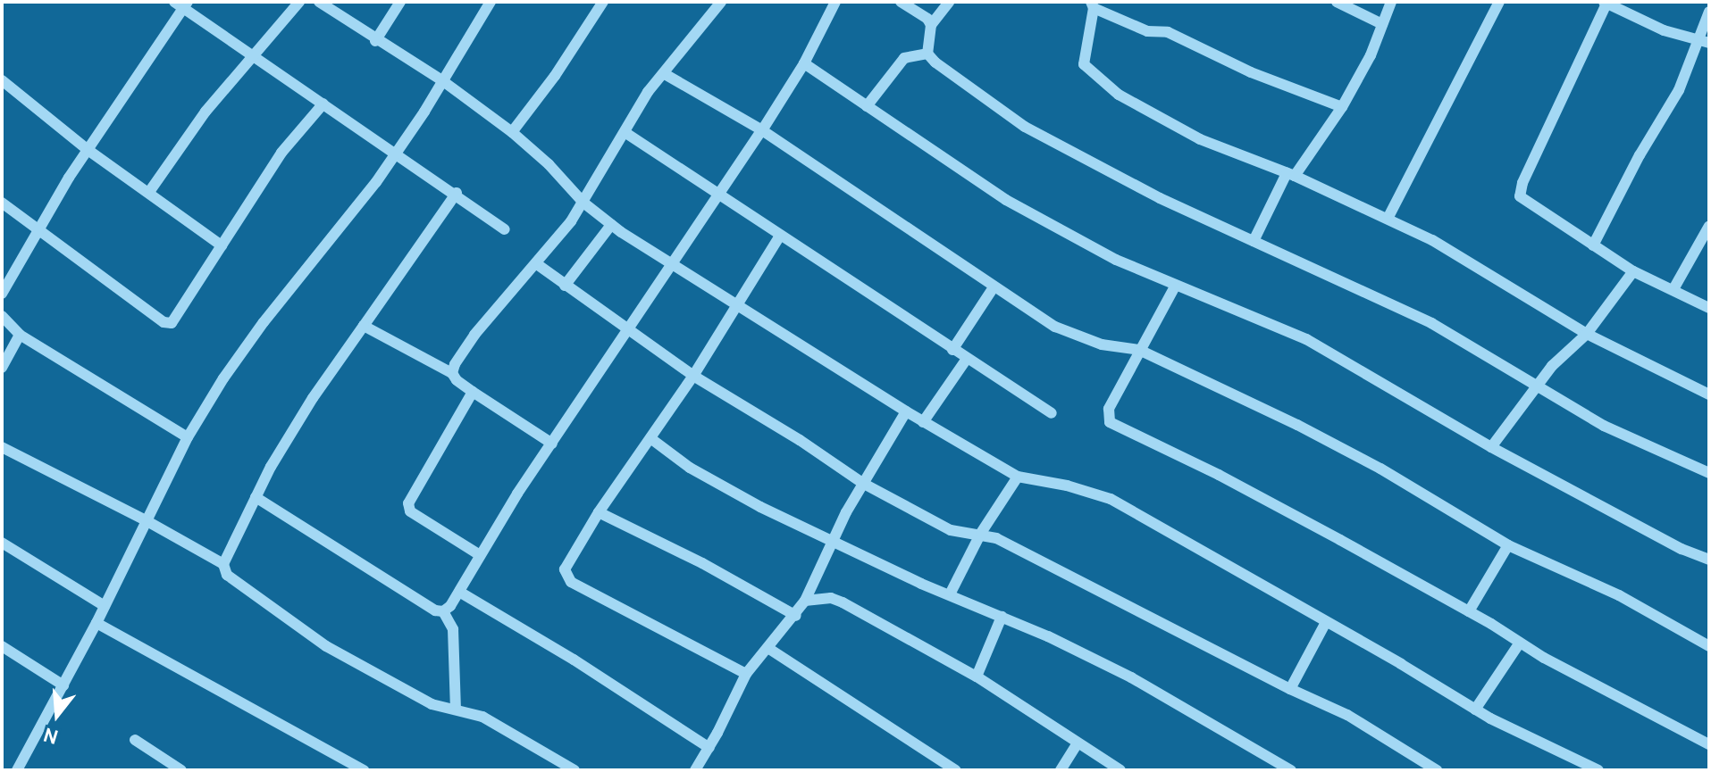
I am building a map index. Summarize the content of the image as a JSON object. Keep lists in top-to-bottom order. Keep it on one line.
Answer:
{"north":"bottom"}
